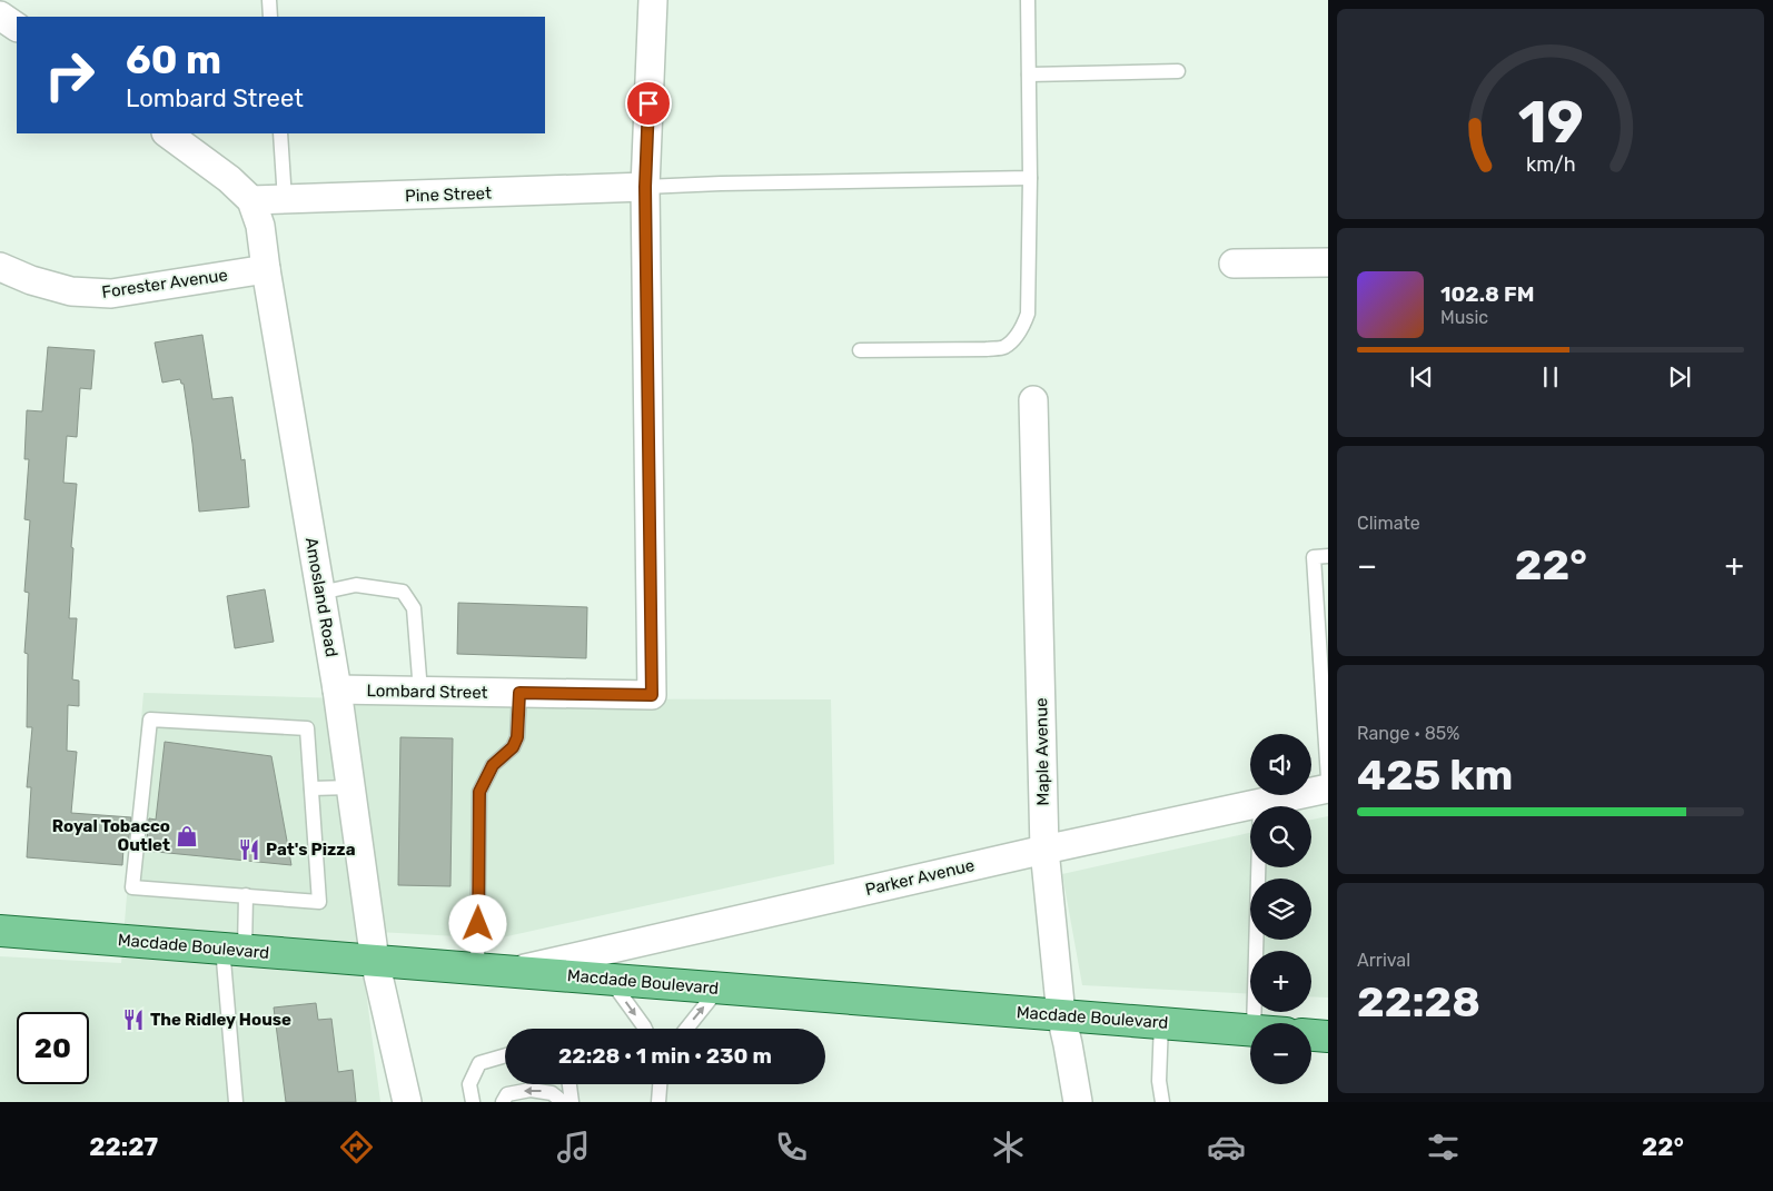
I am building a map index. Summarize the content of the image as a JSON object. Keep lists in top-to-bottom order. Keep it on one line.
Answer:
{"streets":{"main road":["Macdade Boulevard"],"street":["Pine Street","Forester Avenue","Amosland Road","Lombard Street","Maple Avenue","Parker Avenue"]},"crossings":[["Pine Street","Amosland Road"],["Pine Street","Lombard Street"],["Forester Avenue","Amosland Road"],["Amosland Road","Lombard Street"],["Amosland Road","Macdade Boulevard"],["Maple Avenue","Parker Avenue"],["Maple Avenue","Macdade Boulevard"],["Parker Avenue","Macdade Boulevard"]],"places":{"shop":["Royal Tobacco Outlet"],"restaurant":["Pat's Pizza","The Ridley House"]},"page":{"turn":["60 m","Lombard Street"],"song":["102.8 FM","Music"],"tile":["Climate",["Range · 85%","425 km"],["Arrival","22:28"]],"heat":["−","22°","+"],"map_buttons":["+","−"],"limit":"20","trip":"22:28 · 1 min · 230 m","tabs":["22:27","22°"],"gauge":["19","km/h"]}}
